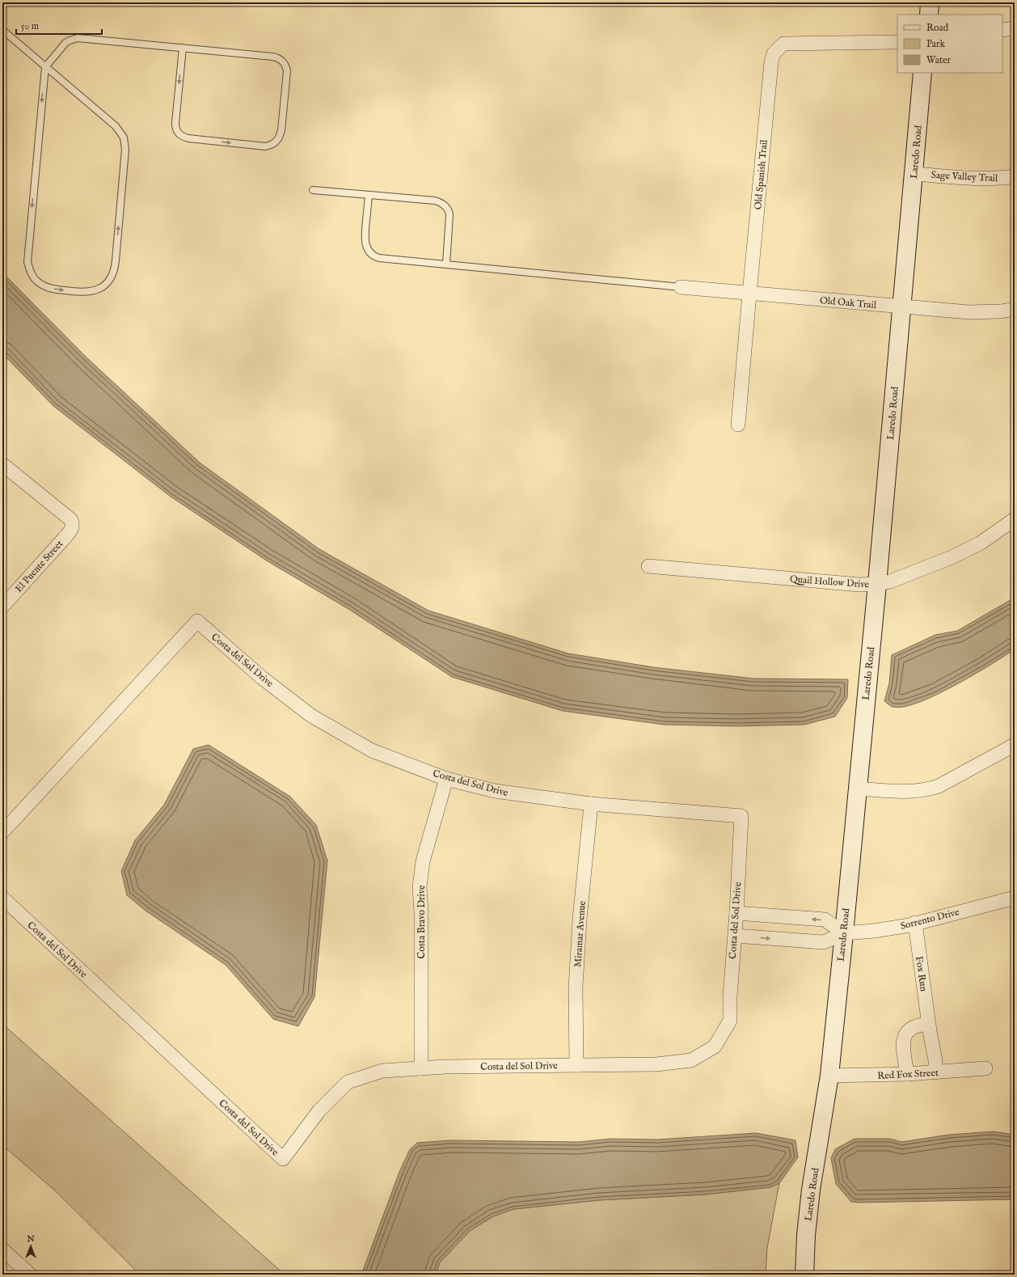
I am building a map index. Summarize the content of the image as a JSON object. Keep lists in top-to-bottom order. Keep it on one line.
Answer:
{"streets":{"street":["Laredo Road","Old Spanish Trail","Sage Valley Trail","Old Oak Trail","El Puente Street","Quail Hollow Drive","Costa del Sol Drive","Sorrento Drive","Costa Bravo Drive","Miramar Avenue","Fox Run","Red Fox Street"]},"crossings":[["Laredo Road","Sage Valley Trail"],["Laredo Road","Old Oak Trail"],["Laredo Road","Quail Hollow Drive"],["Laredo Road","Sorrento Drive"],["Laredo Road","Red Fox Street"],["Old Spanish Trail","Old Oak Trail"],["Costa del Sol Drive","Sorrento Drive"],["Costa del Sol Drive","Costa Bravo Drive"],["Costa del Sol Drive","Miramar Avenue"],["Sorrento Drive","Fox Run"],["Fox Run","Red Fox Street"]],"legend":["Road","Park","Water"],"scale_bar":"50 m","north":"top"}
